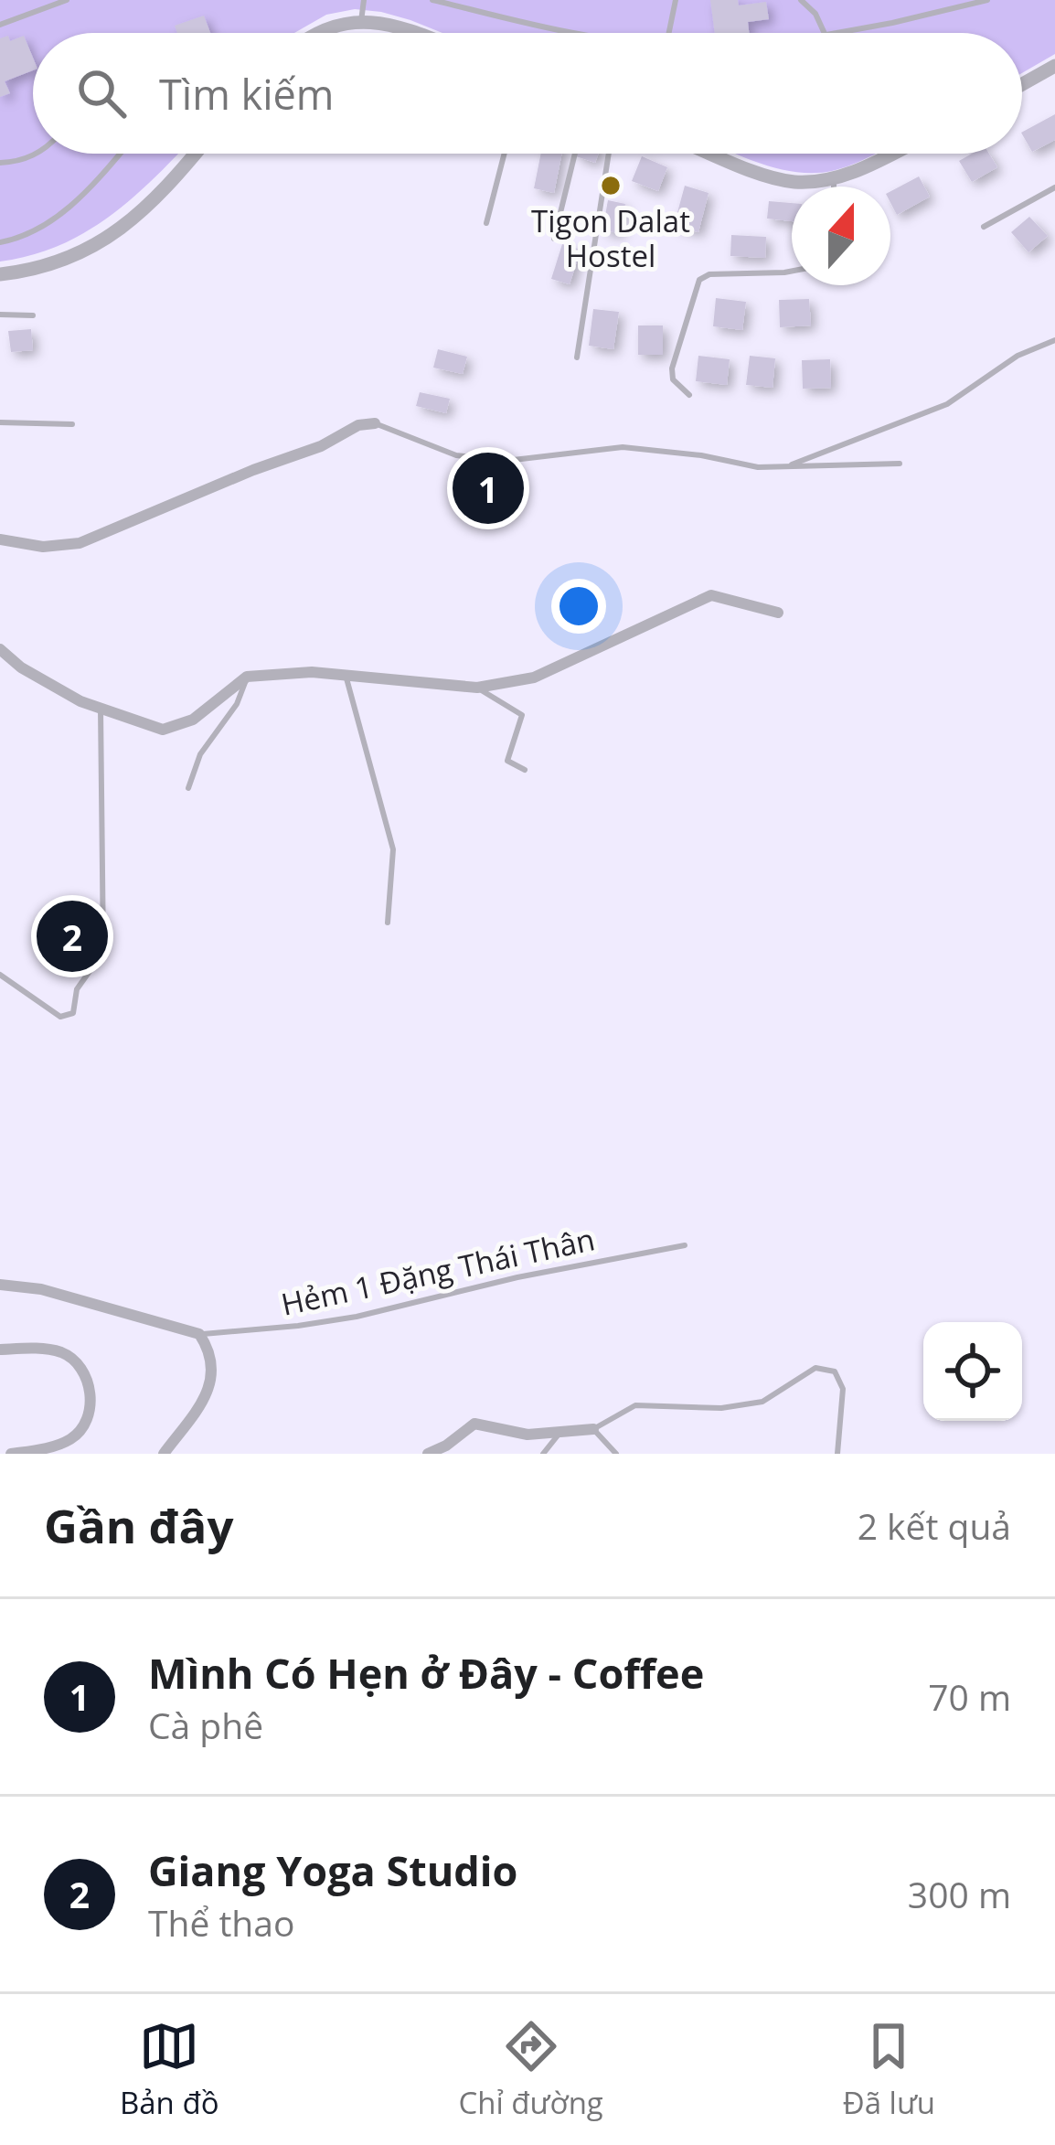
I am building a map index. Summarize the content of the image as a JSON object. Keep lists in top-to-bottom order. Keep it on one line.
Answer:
{"streets":{"lane":["Hẻm 1 Đặng Thái Thân"]},"places":["Tigon Dalat Hostel"],"north":"top","page":{"search":"Tìm kiếm","pins":["1","2"],"heading":["Gần đây","2 kết quả"],"list":[{"mark":"1","name":"Mình Có Hẹn ở Đây - Coffee","note":"Cà phê","value":"70 m"},{"mark":"2","name":"Giang Yoga Studio","note":"Thể thao","value":"300 m"}],"nav":["Bản đồ","Chỉ đường","Đã lưu"]}}
